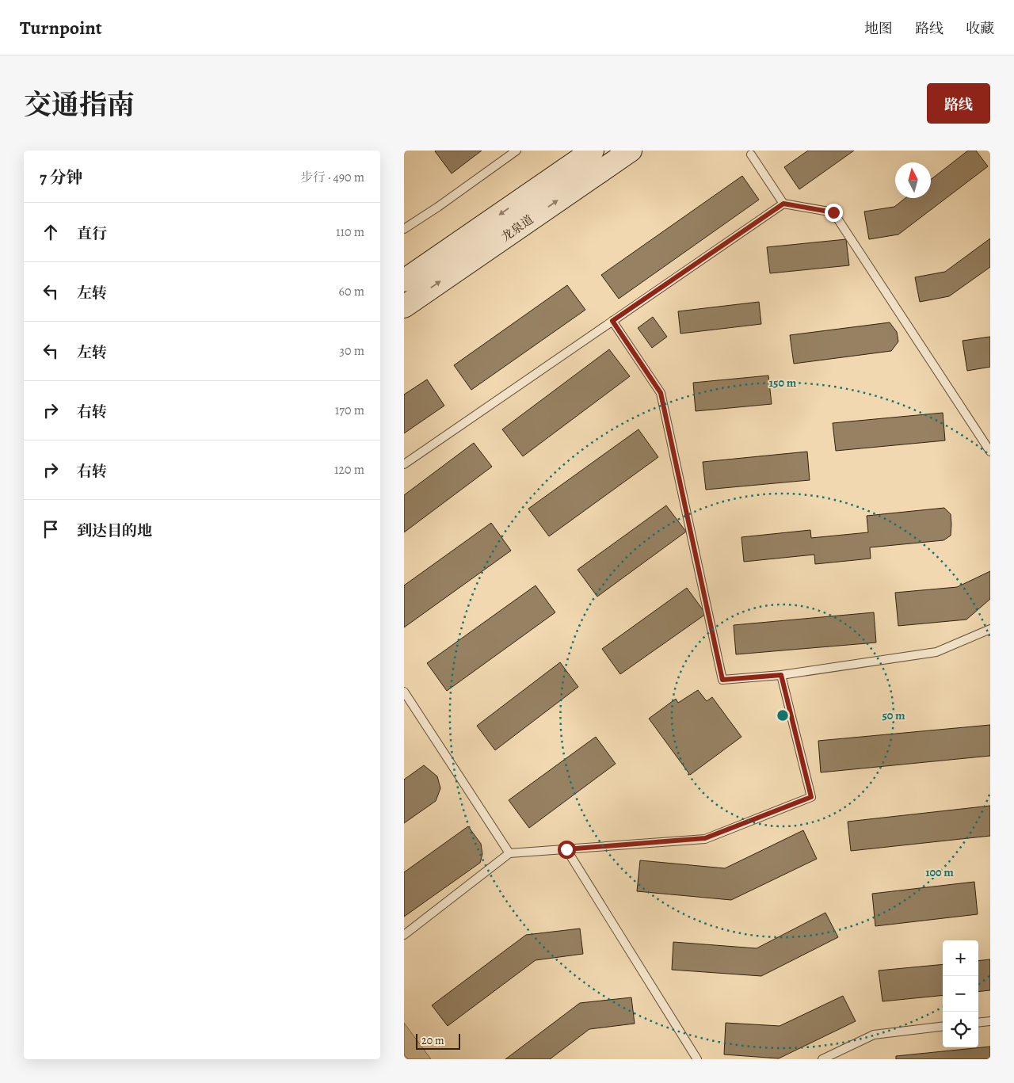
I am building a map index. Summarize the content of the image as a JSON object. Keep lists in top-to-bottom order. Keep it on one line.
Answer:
{"streets":{"street":["龙泉道"]},"scale_bar":"20 m","north":"top","page":{"header":"Turnpoint","nav":["地图","路线","收藏"],"title":"交通指南","buttons":"路线","heading":["7 分钟","步行 · 490 m"],"list":[["直行","110 m"],["左转","60 m"],["左转","30 m"],["右转","170 m"],["右转","120 m"],"到达目的地"],"map_buttons":["+","−"],"scale":"20 m"},"rings":["150 m","50 m","100 m"]}
